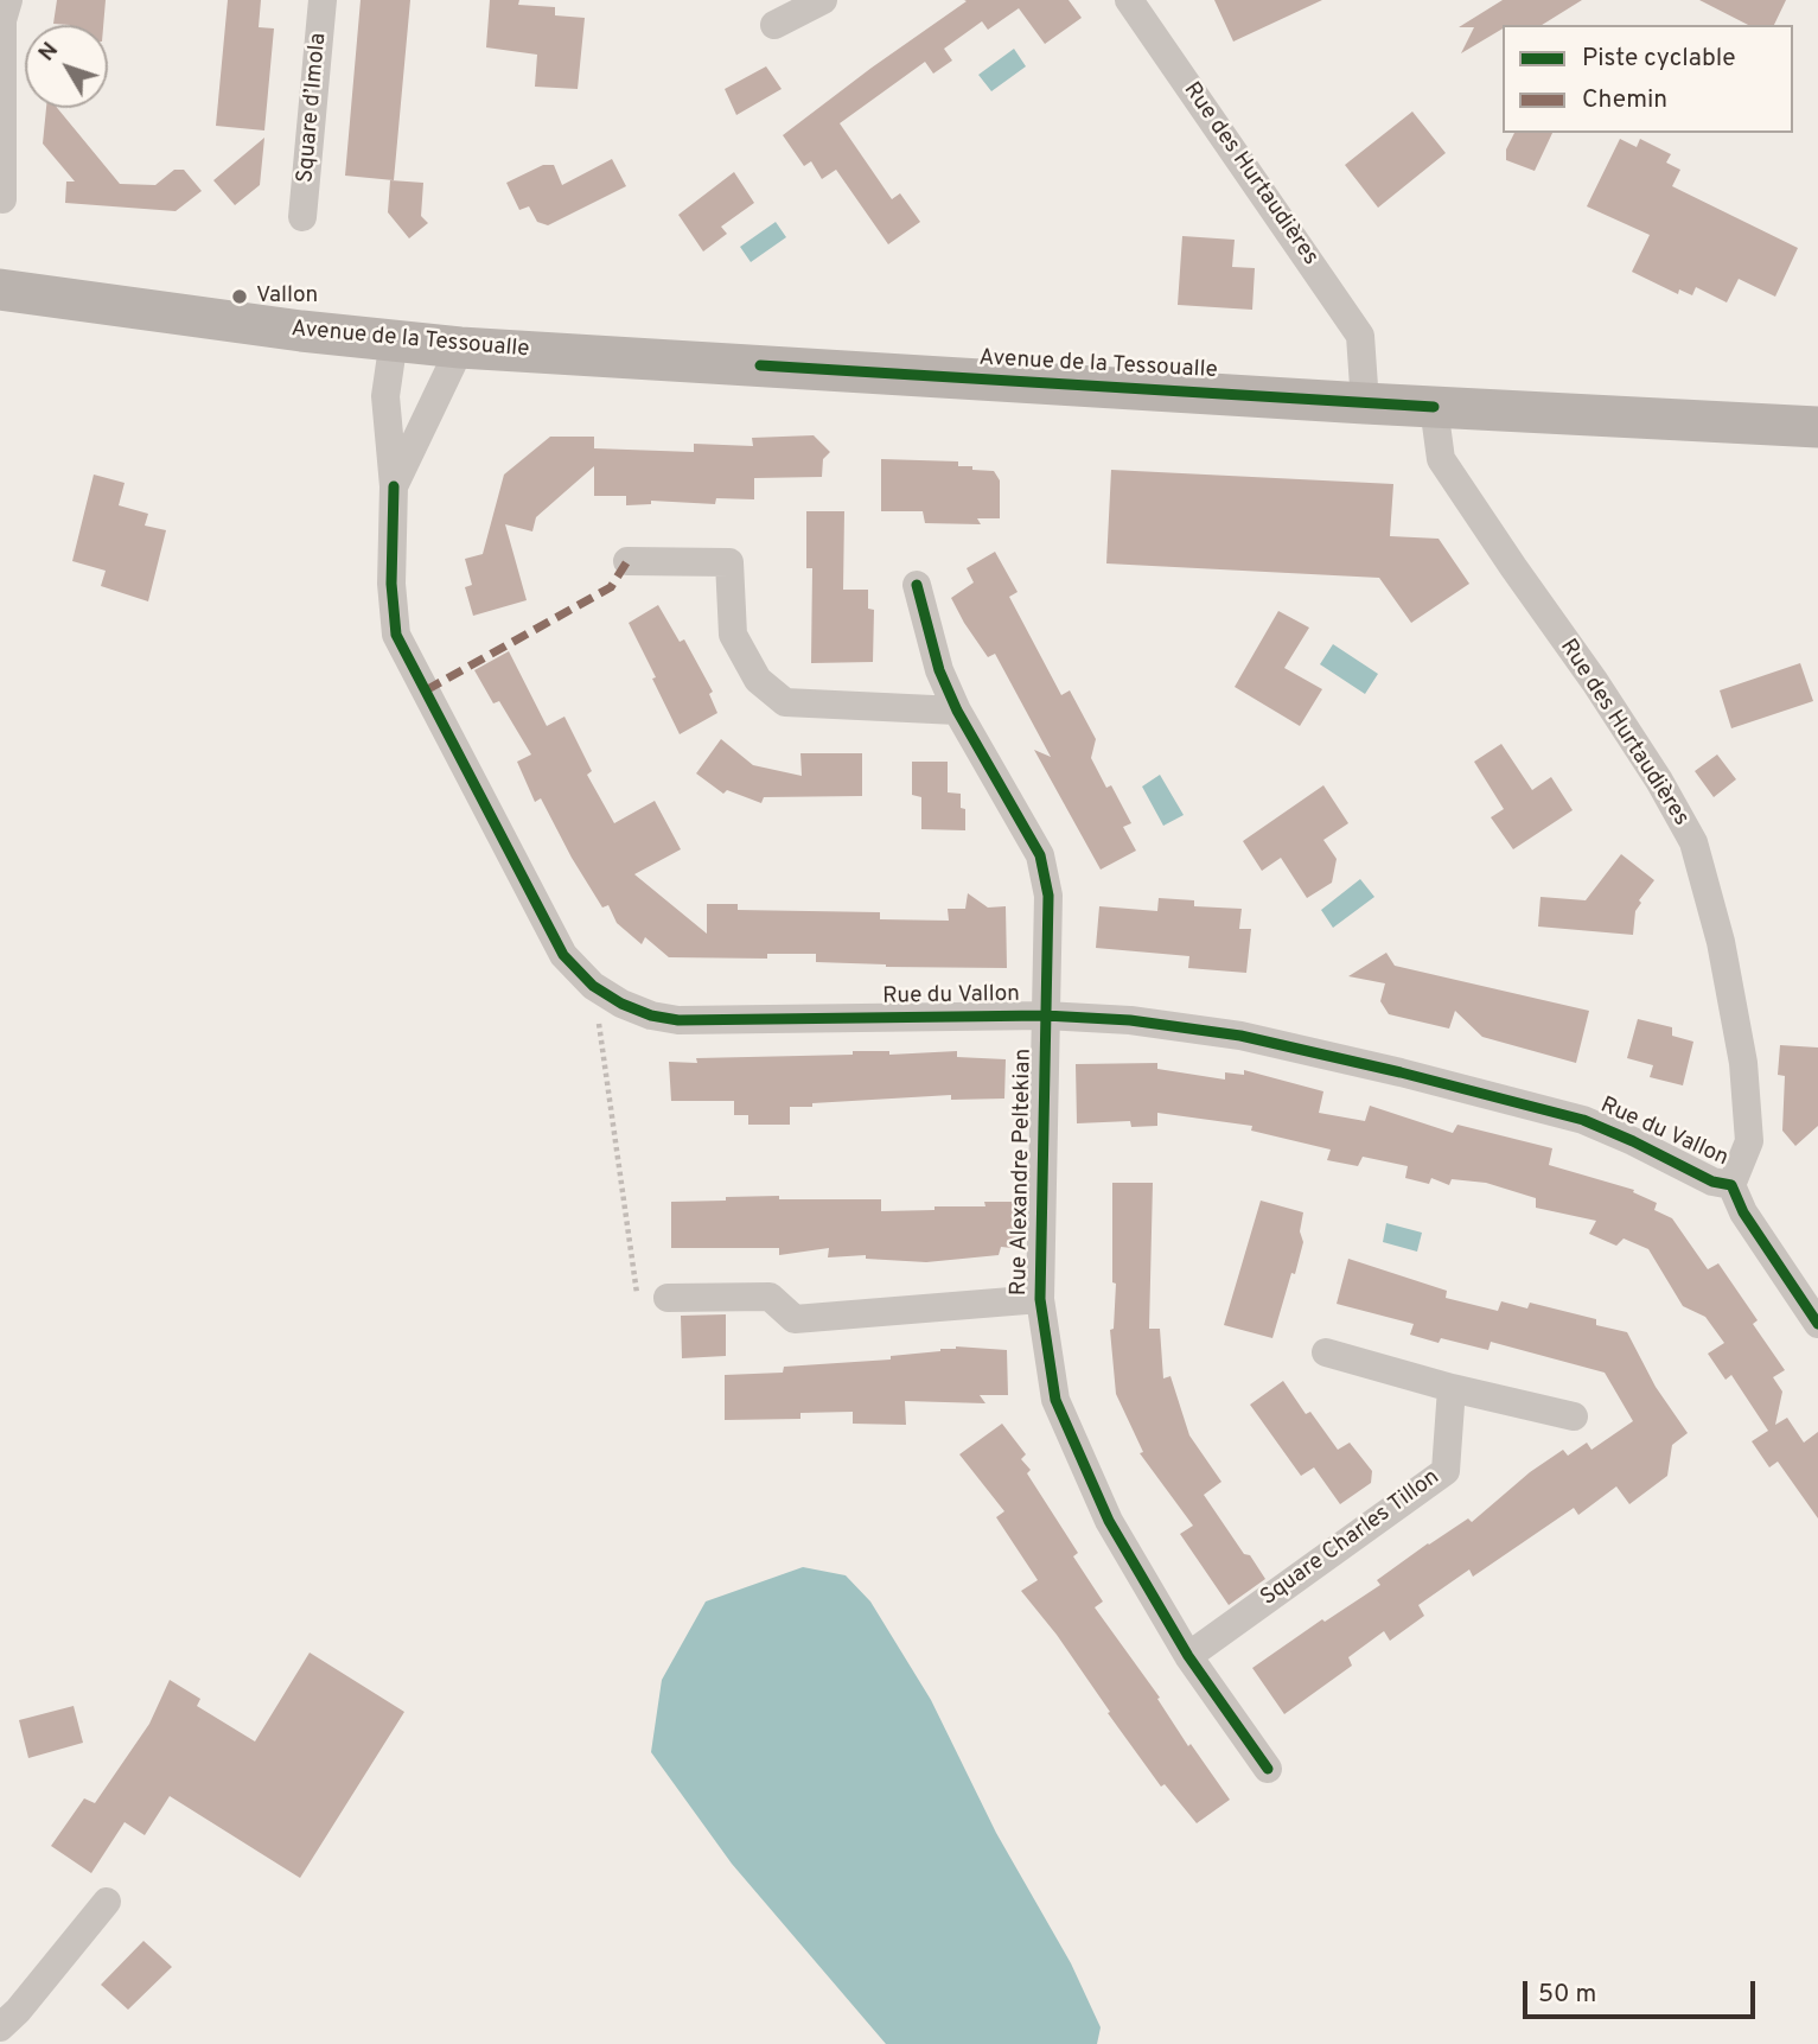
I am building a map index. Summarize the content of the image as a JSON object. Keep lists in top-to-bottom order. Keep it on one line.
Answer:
{"streets":{"main road":["Avenue de la Tessoualle"],"street":["Square d’Imola","Rue des Hurtaudières","Rue du Vallon","Rue Alexandre Peltekian","Square Charles Tillon"]},"crossings":[["Rue des Hurtaudières","Avenue de la Tessoualle"],["Rue des Hurtaudières","Rue du Vallon"],["Avenue de la Tessoualle","Rue du Vallon"],["Rue du Vallon","Rue Alexandre Peltekian"],["Rue Alexandre Peltekian","Square Charles Tillon"]],"places":["Vallon"],"legend":["Piste cyclable","Chemin"],"scale_bar":"50 m","north":"top left"}
